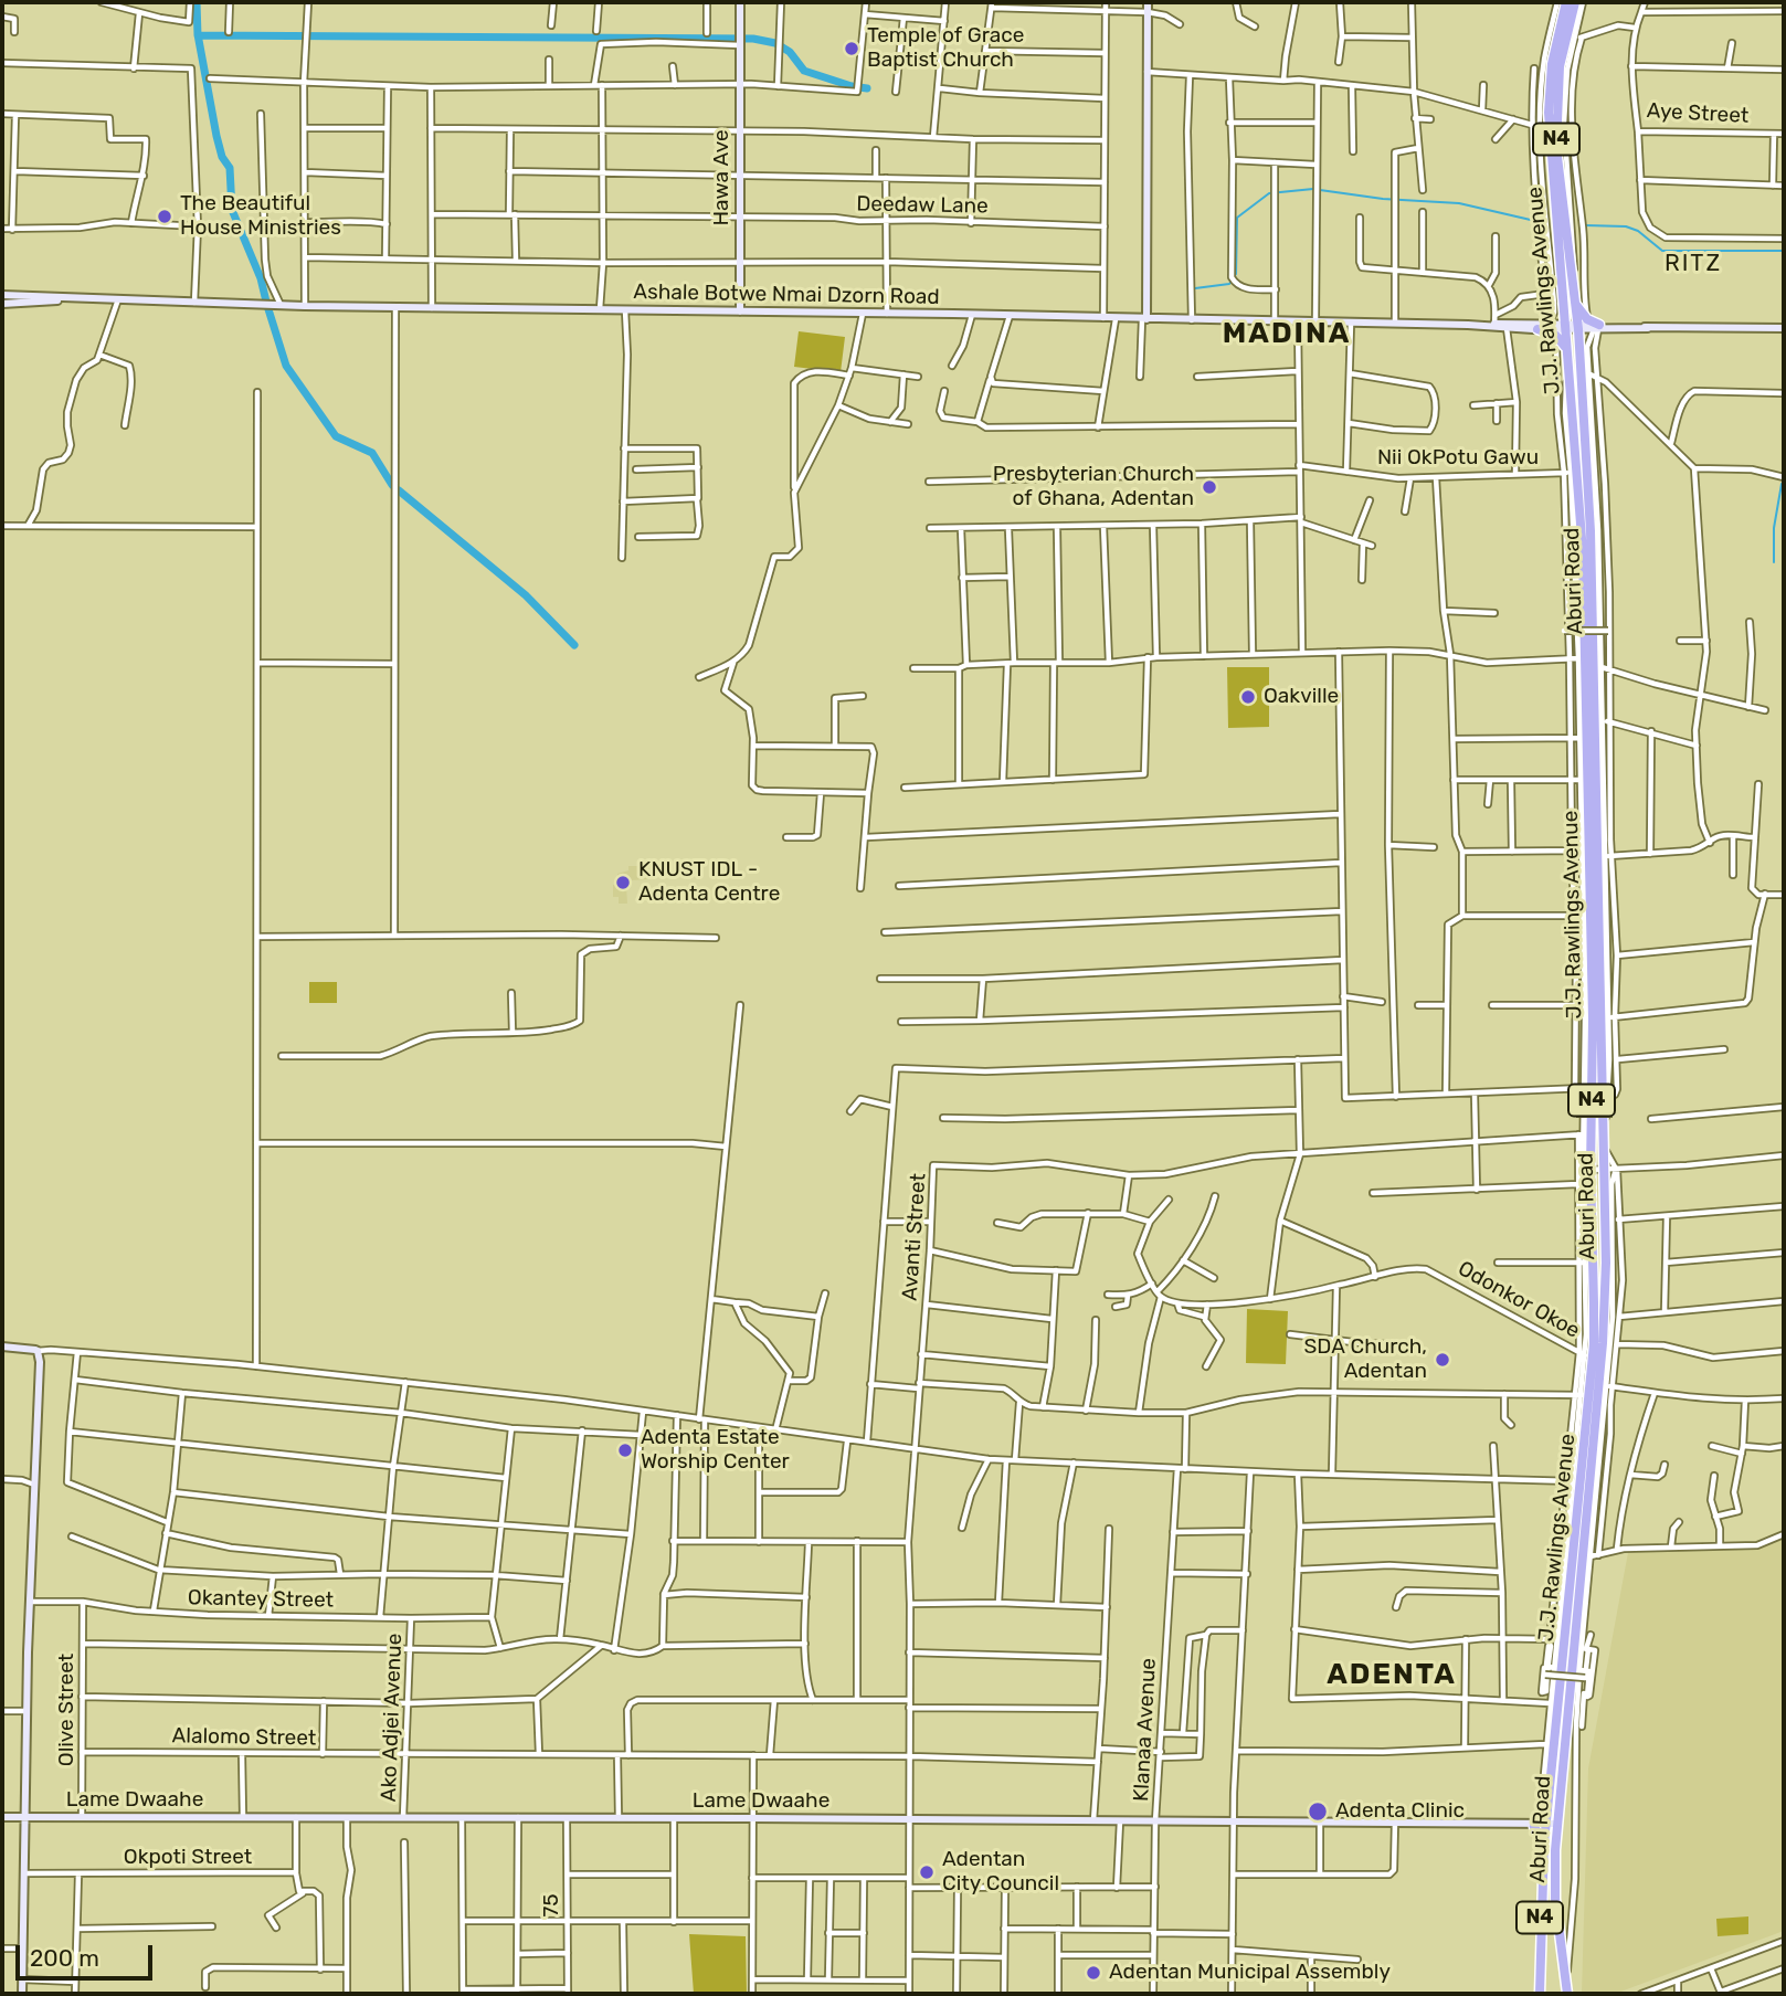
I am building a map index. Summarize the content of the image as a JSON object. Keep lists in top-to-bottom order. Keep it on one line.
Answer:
{"streets":{"highway":["N4","J.J. Rawlings Avenue","Aburi Road"],"street":["Aye Street","Hawa Ave","Deedaw Lane","Ashale Botwe Nmai Dzorn Road","Nii OkPotu Gawu","Avanti Street","Odonkor Okoe","Okantey Street","Olive Street","Ako Adjei Avenue","Klanaa Avenue","Alalomo Street","Lame Dwaahe","Okpoti Street","75"]},"crossings":[["N4","J.J. Rawlings Avenue"],["N4","Lame Dwaahe"],["Hawa Ave","Deedaw Lane"],["Hawa Ave","Ashale Botwe Nmai Dzorn Road"],["J.J. Rawlings Avenue","Aburi Road"],["J.J. Rawlings Avenue","Avanti Street"],["J.J. Rawlings Avenue","Lame Dwaahe"],["Aburi Road","Lame Dwaahe"],["Avanti Street","Alalomo Street"],["Avanti Street","Lame Dwaahe"],["Okantey Street","Olive Street"],["Okantey Street","Ako Adjei Avenue"],["Olive Street","Alalomo Street"],["Olive Street","Lame Dwaahe"],["Ako Adjei Avenue","Alalomo Street"],["Ako Adjei Avenue","Lame Dwaahe"],["Klanaa Avenue","Lame Dwaahe"],["Lame Dwaahe","75"]],"districts":["RITZ","MADINA","ADENTA"],"places":["Temple of Grace Baptist Church","The Beautiful House Ministries","Presbyterian Church of Ghana, Adentan","Oakville","KNUST IDL - Adenta Centre","SDA Church, Adentan","Adenta Estate Worship Center","Adenta Clinic","Adentan City Council","Adentan Municipal Assembly"],"scale_bar":"200 m"}
